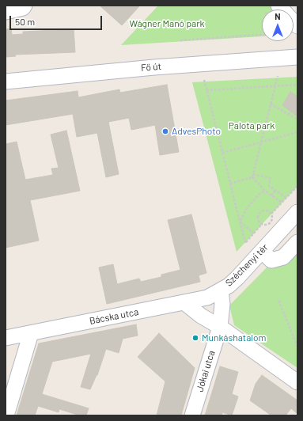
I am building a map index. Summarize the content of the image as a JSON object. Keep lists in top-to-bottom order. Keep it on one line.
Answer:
{"streets":{"street":["Fő út","Széchenyi tér","Bácska utca","Jókai utca"]},"crossings":[["Széchenyi tér","Bácska utca"],["Széchenyi tér","Jókai utca"]],"parks":["Wágner Manó park","Palota park"],"places":["AdvesPhoto","Munkáshatalom"],"scale_bar":"50 m","north":"top"}
